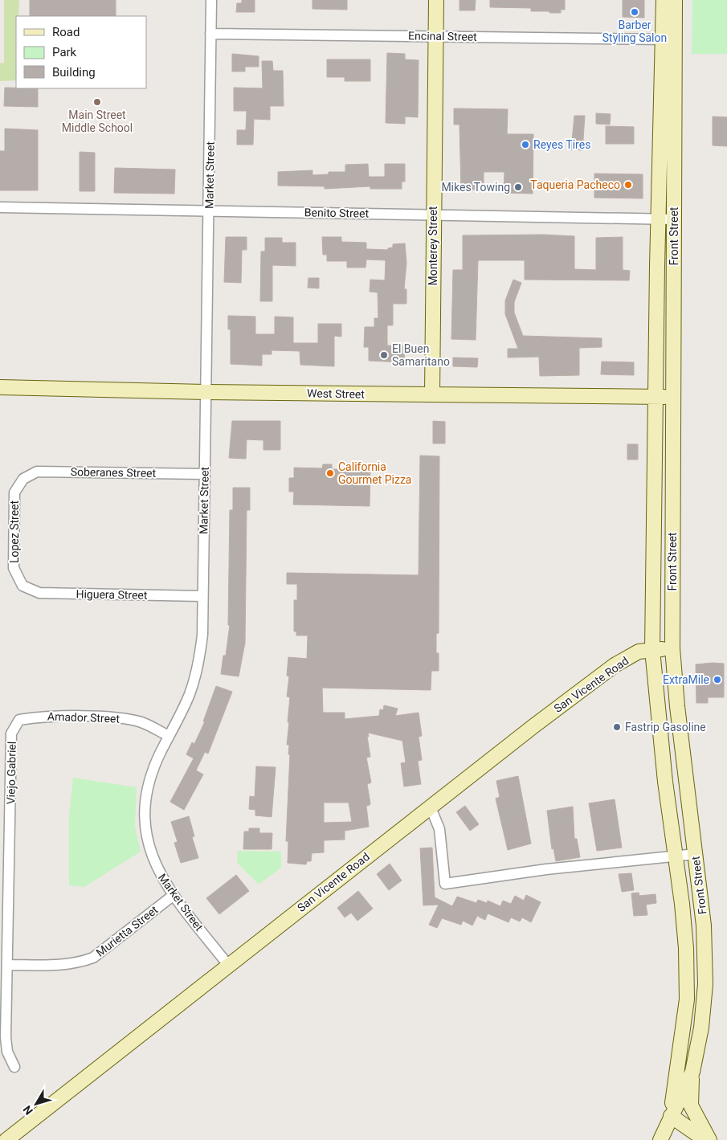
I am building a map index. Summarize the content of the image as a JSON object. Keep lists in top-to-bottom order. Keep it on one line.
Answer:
{"streets":{"main road":["Front Street","Monterey Street","West Street","San Vicente Road"],"street":["Encinal Street","Market Street","Benito Street","Soberanes Street","Lopez Street","Higuera Street","Amador Street","Viejo Gabriel","Murietta Street"]},"crossings":[["Encinal Street","Market Street"],["Encinal Street","Front Street"],["Encinal Street","Monterey Street"],["Market Street","Benito Street"],["Market Street","West Street"],["Market Street","Soberanes Street"],["Market Street","Higuera Street"],["Market Street","San Vicente Road"],["Market Street","Amador Street"],["Market Street","Murietta Street"],["Benito Street","Front Street"],["Benito Street","Monterey Street"],["Front Street","West Street"],["Front Street","San Vicente Road"],["Monterey Street","West Street"],["Soberanes Street","Lopez Street"],["Lopez Street","Higuera Street"],["Amador Street","Viejo Gabriel"],["Viejo Gabriel","Murietta Street"]],"places":["Barber Styling Salon","Main Street Middle School","Reyes Tires","Taqueria Pacheco","Mikes Towing","El Buen Samaritano","California Gourmet Pizza","ExtraMile","Fastrip Gasoline"],"legend":["Road","Park","Building"],"north":"bottom left"}
